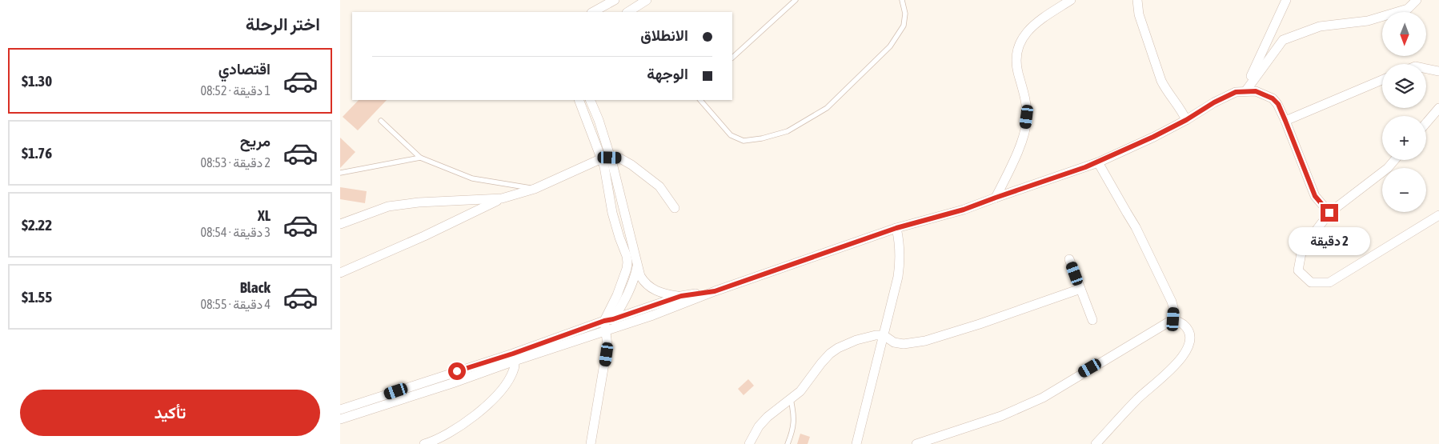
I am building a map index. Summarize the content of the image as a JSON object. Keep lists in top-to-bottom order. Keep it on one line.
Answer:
{"north":"bottom","page":{"heading":"اختر الرحلة","map_buttons":["+","−"],"banner":["الانطلاق","الوجهة"],"list":[{"name":"اقتصادي","note":"1 دقيقة · 08:52","value":"$1.30"},{"name":"مريح","note":"2 دقيقة · 08:53","value":"$1.76"},{"name":"XL","note":"3 دقيقة · 08:54","value":"$2.22"},{"name":"Black","note":"4 دقيقة · 08:55","value":"$1.55"}],"bubble":"2 دقيقة","buttons":"تأكيد"}}
